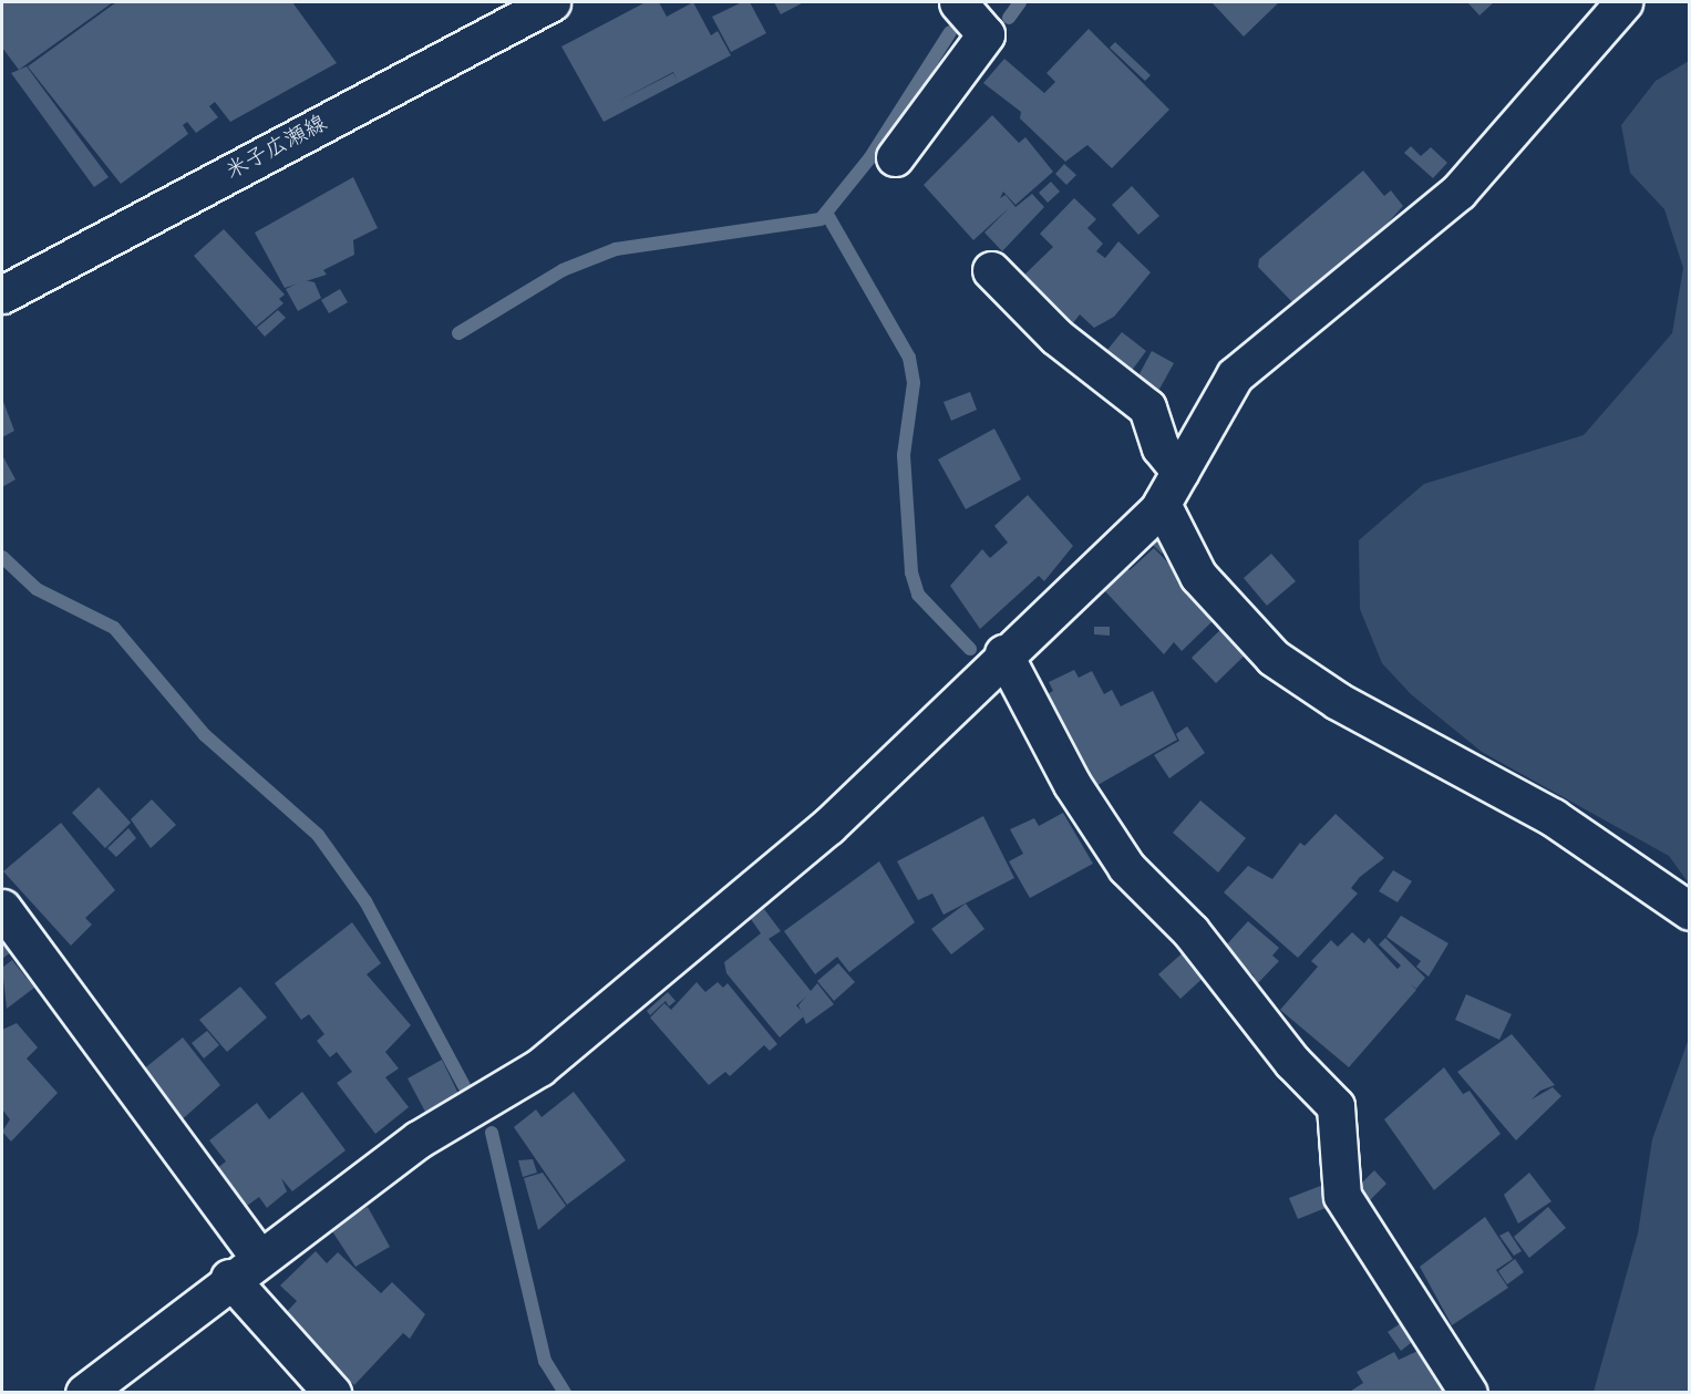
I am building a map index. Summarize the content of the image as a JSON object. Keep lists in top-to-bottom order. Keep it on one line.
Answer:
{"streets":{"street":["米子広瀬線"]}}
